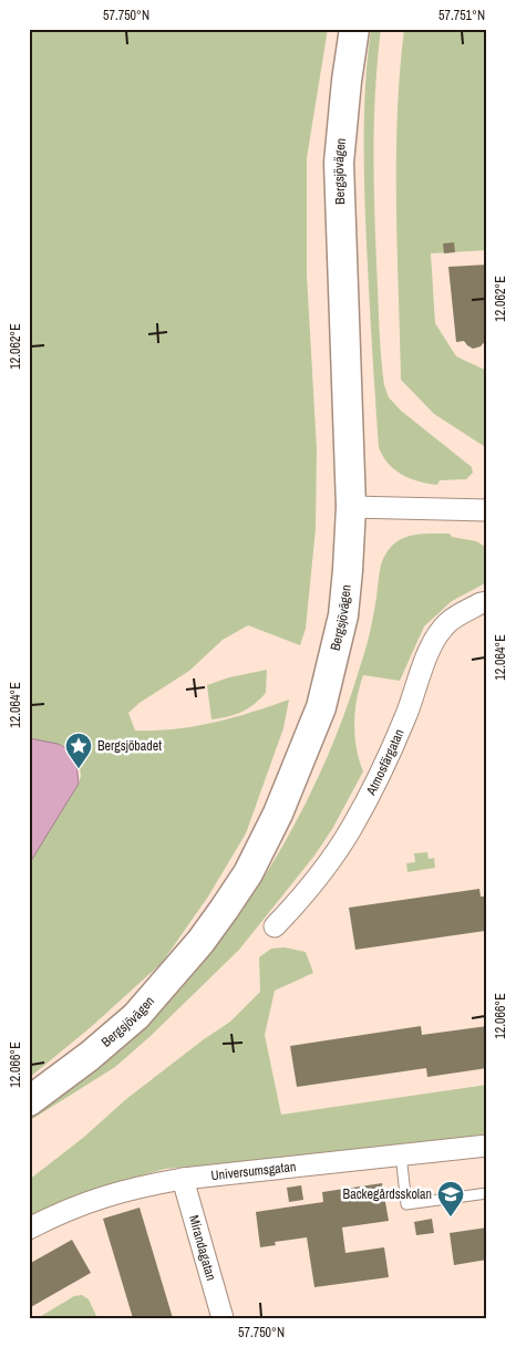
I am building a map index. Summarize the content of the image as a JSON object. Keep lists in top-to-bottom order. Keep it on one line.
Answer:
{"streets":{"street":["Bergsjövägen","Atmosfärgatan","Universumsgatan","Mirandagatan"]},"crossings":[["Universumsgatan","Mirandagatan"]],"places":{"place":["Bergsjöbadet"],"school or university":["Backegårdsskolan"]},"coordinates":["57.750°N","57.751°N","12.062°E","12.064°E","12.066°E"]}
